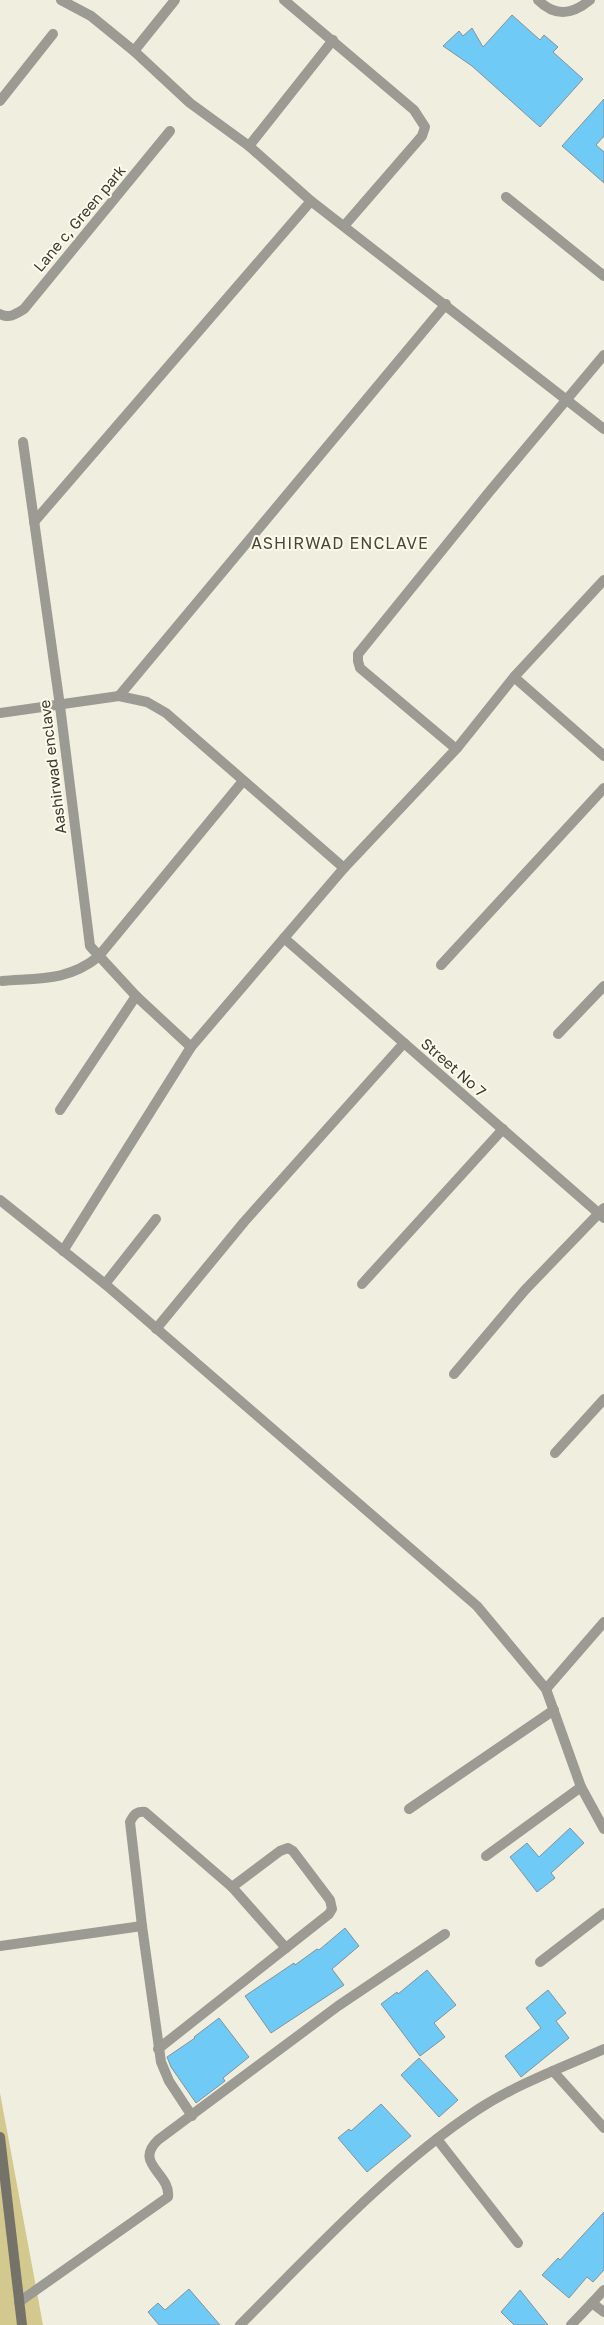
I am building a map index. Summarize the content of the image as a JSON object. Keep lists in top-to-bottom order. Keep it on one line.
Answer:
{"streets":{"street":["Lane c, Green park","Aashirwad enclave","Street No 7"]},"districts":["ASHIRWAD ENCLAVE"]}
